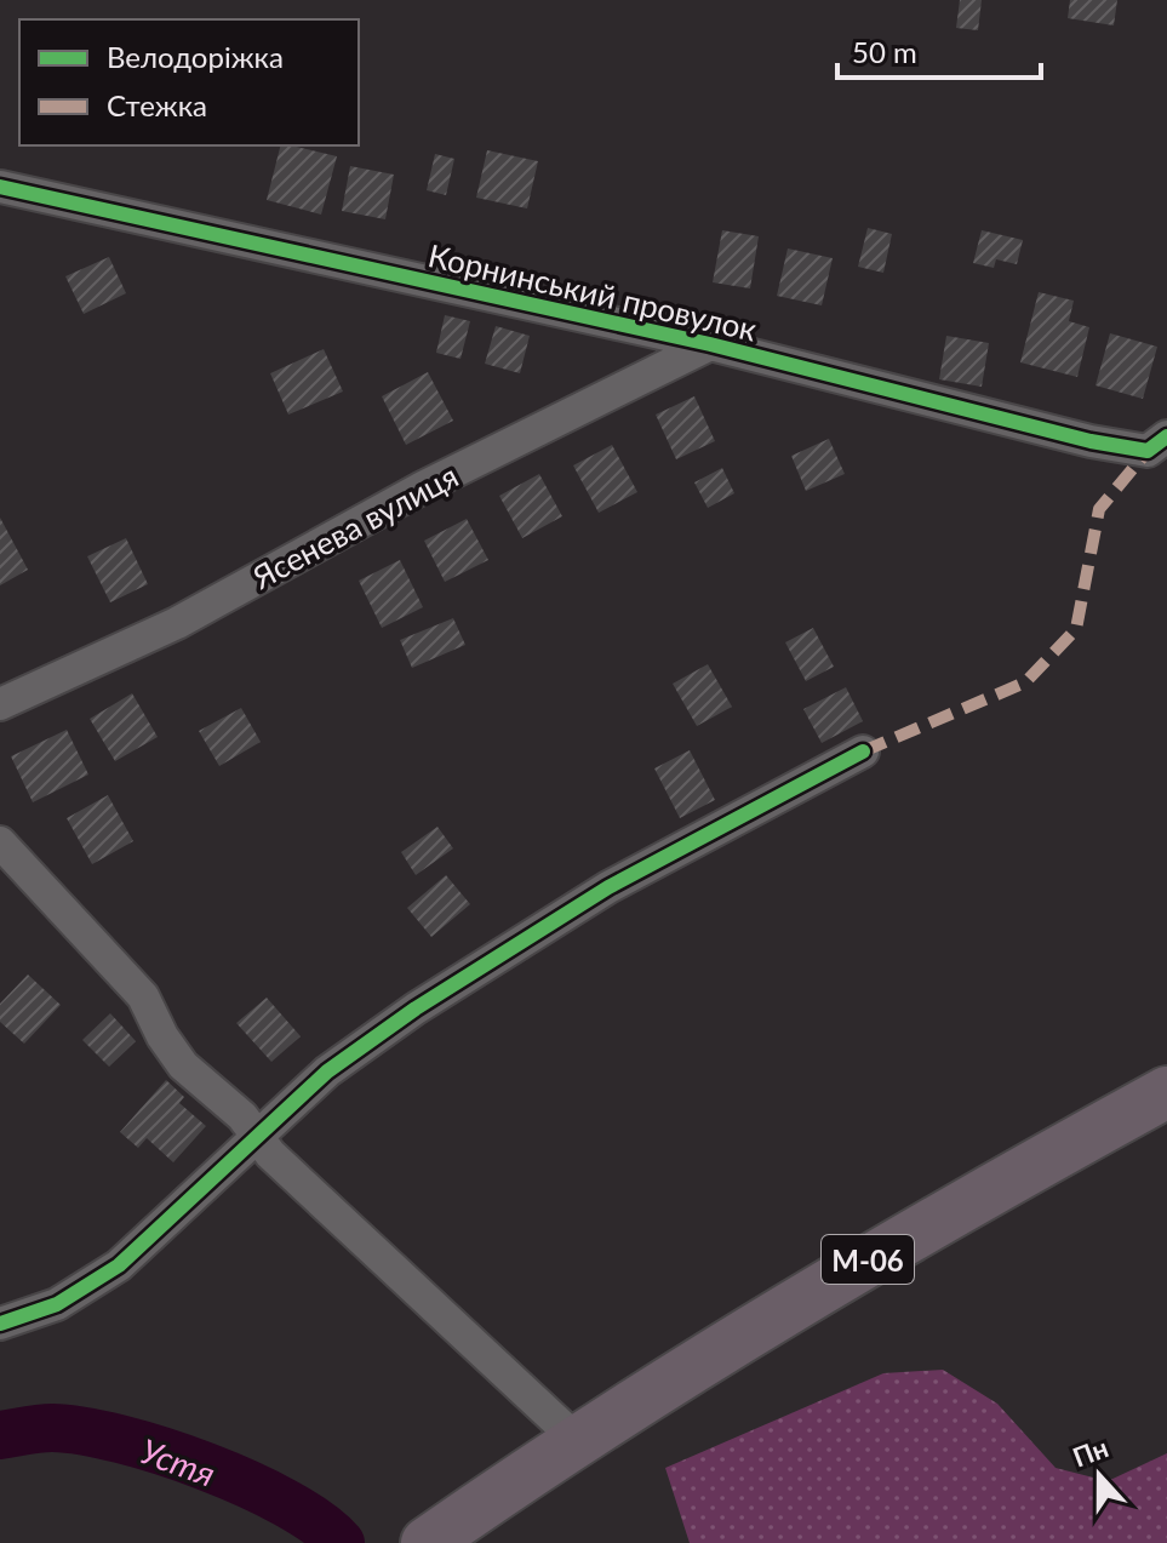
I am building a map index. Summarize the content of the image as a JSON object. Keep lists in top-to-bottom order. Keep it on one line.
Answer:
{"streets":{"highway":["М-06"],"street":["Корнинський провулок","Ясенева вулиця"]},"crossings":[["Корнинський провулок","Ясенева вулиця"]],"water":["Устя"],"legend":["Велодоріжка","Стежка"],"scale_bar":"50 m","north":"top"}
